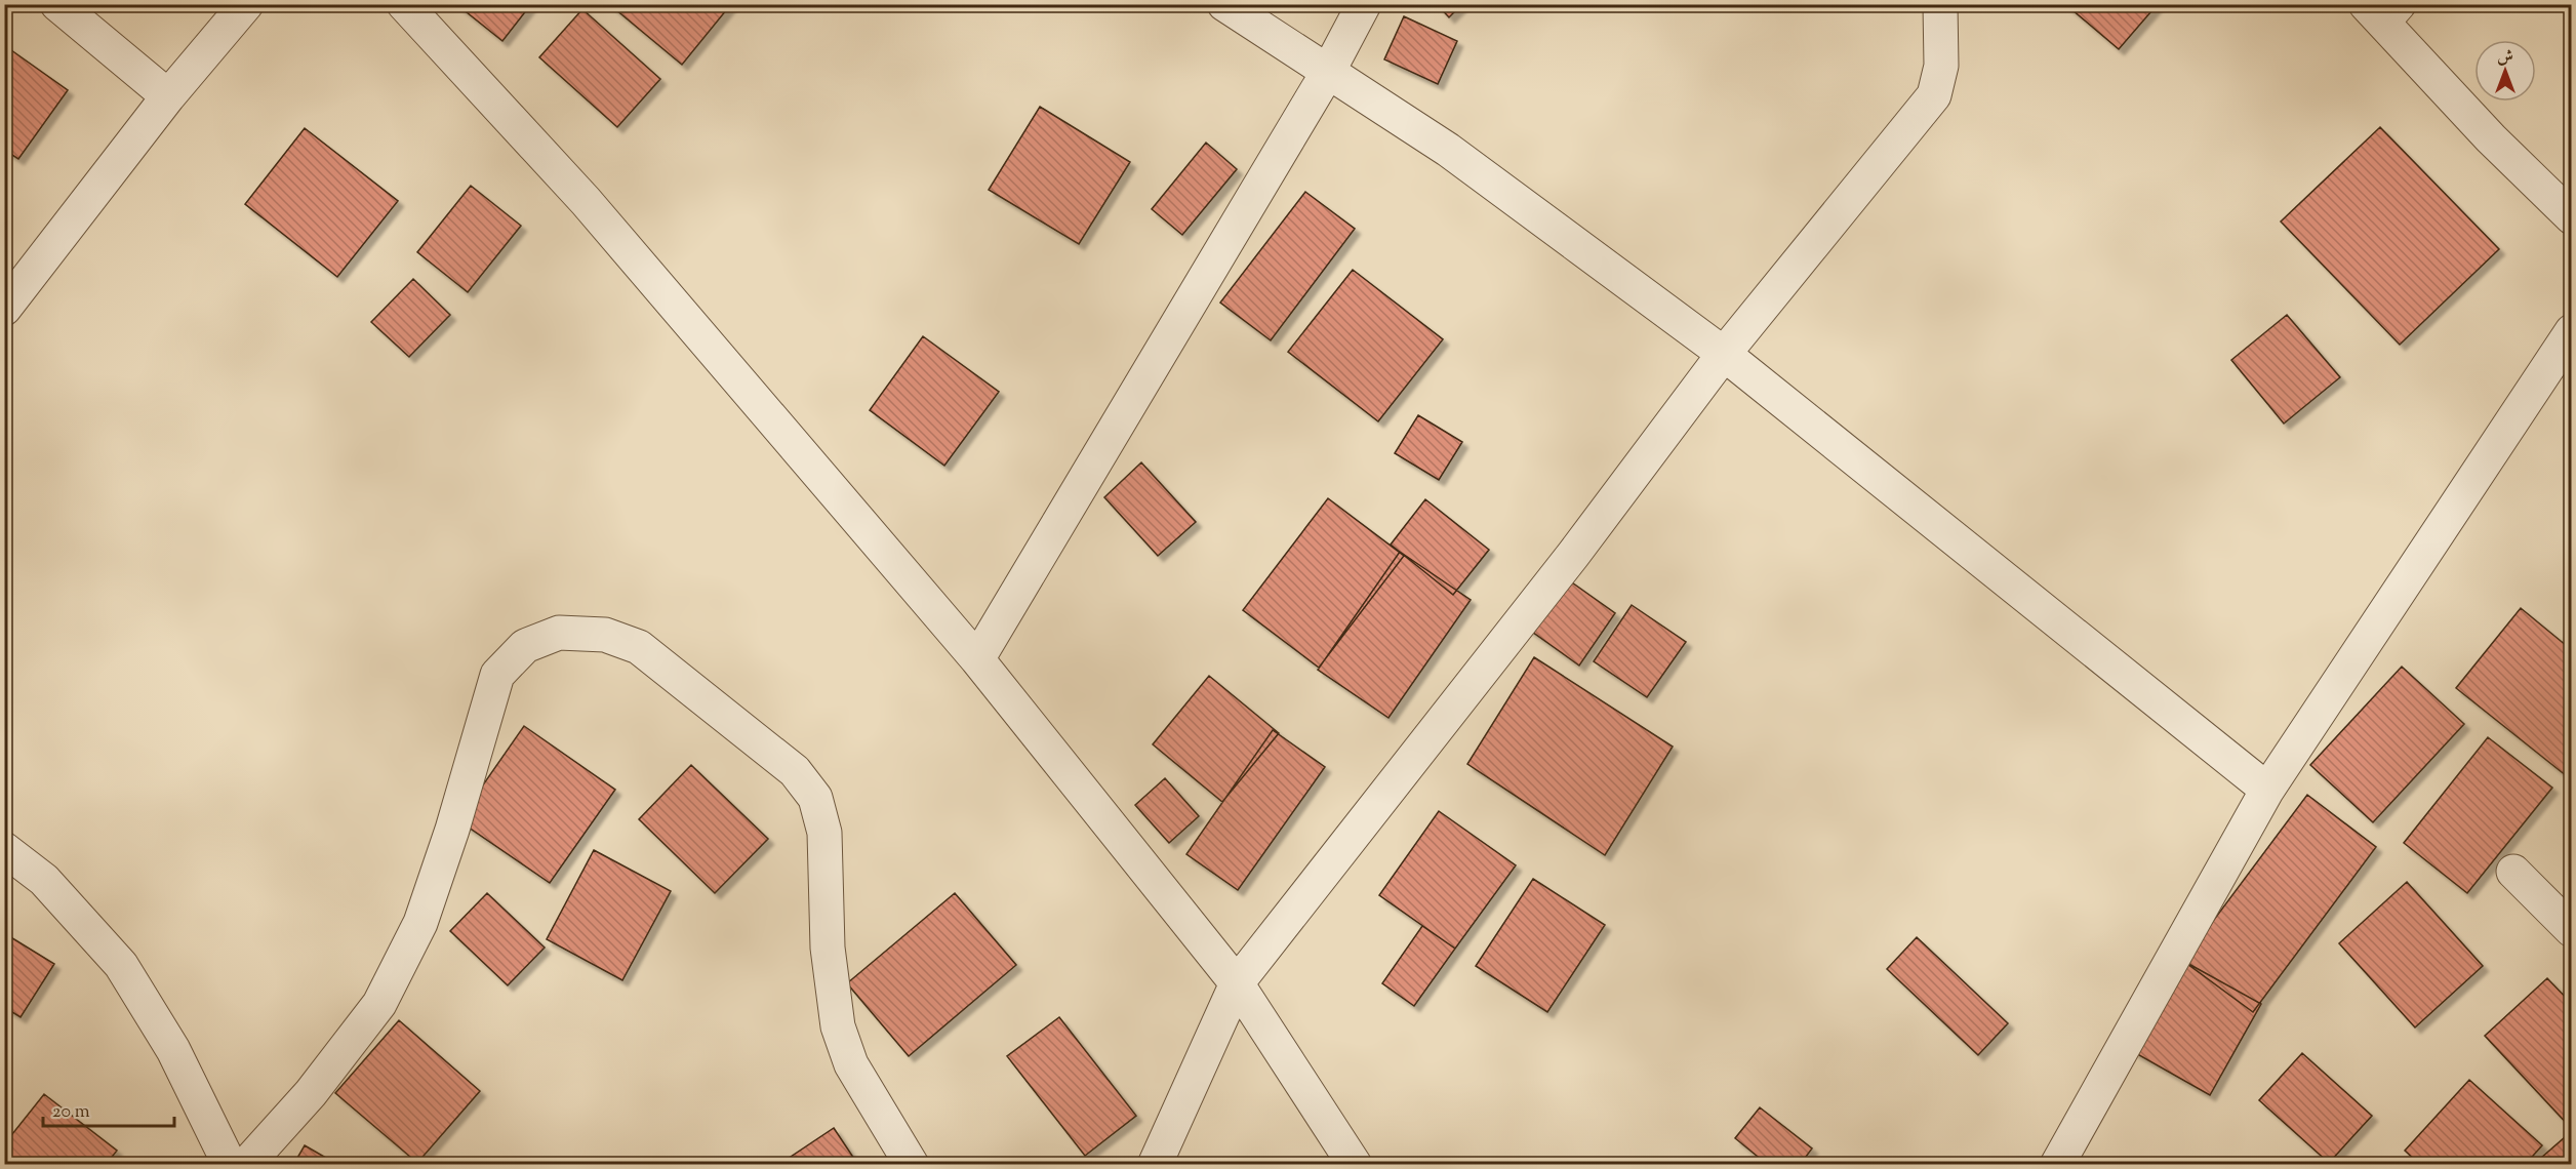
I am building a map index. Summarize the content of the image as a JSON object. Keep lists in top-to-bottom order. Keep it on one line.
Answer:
{"scale_bar":"20 m","north":"top"}
